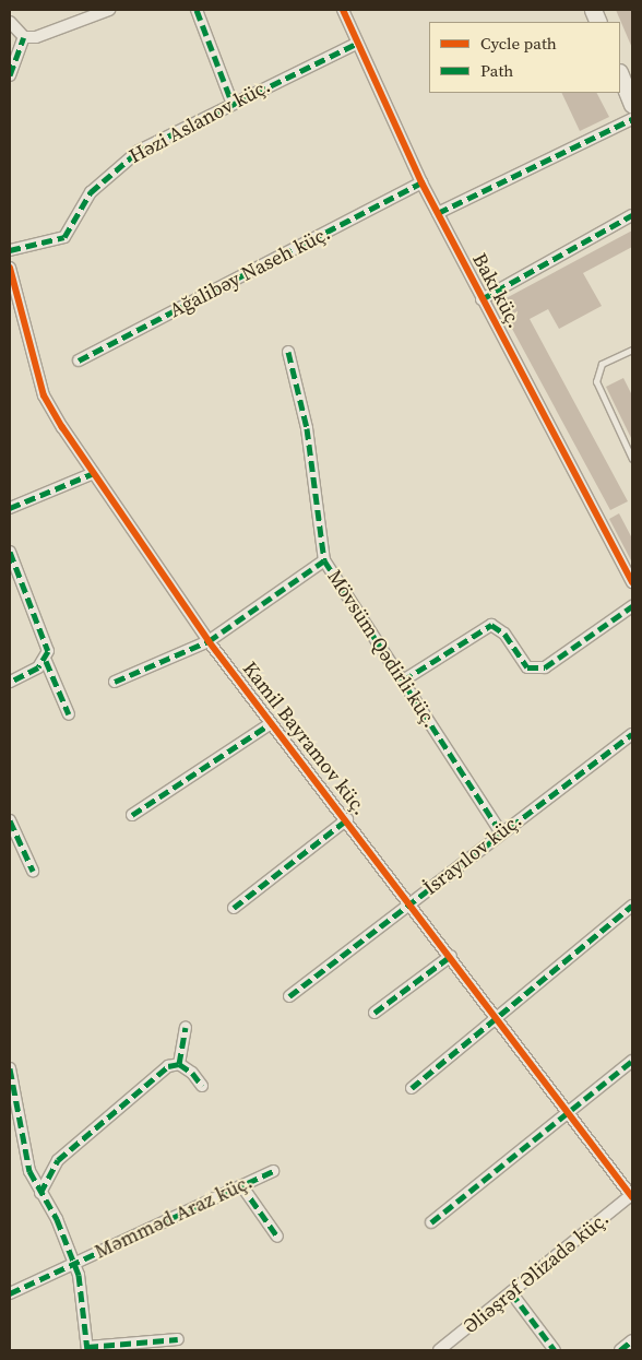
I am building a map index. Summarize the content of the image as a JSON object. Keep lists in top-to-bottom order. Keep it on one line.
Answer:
{"streets":{"street":["Həzi Aslanov küç.","Ağalibəy Naseh küç.","Bakı küç.","Mövsüm Qədirli küç.","Kamil Bayramov küç.","İsrayılov küç.","Məmməd Araz küç.","Əliəşrəf Əlizadə küç."]},"crossings":[["Həzi Aslanov küç.","Bakı küç."],["Ağalibəy Naseh küç.","Bakı küç."],["Mövsüm Qədirli küç.","İsrayılov küç."],["Kamil Bayramov küç.","İsrayılov küç."],["Kamil Bayramov küç.","Əliəşrəf Əlizadə küç."]],"legend":["Cycle path","Path"]}
